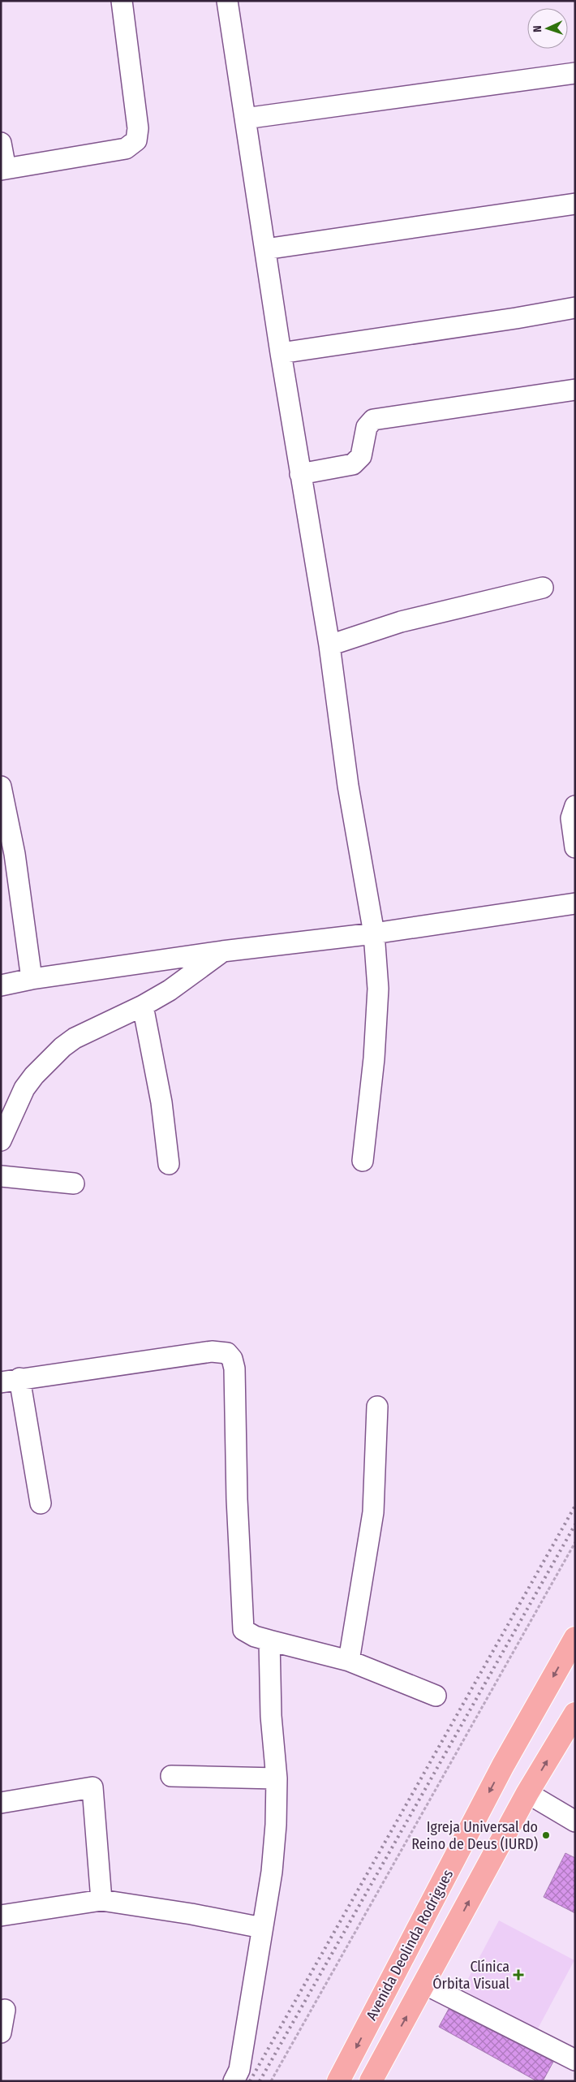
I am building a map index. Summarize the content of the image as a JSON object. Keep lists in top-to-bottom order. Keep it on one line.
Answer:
{"streets":{"highway":["Avenida Deolinda Rodrigues"]},"places":{"other":["Igreja Universal do Reino de Deus (IURD)"],"health":["Clínica Órbita Visual"]},"north":"left"}
